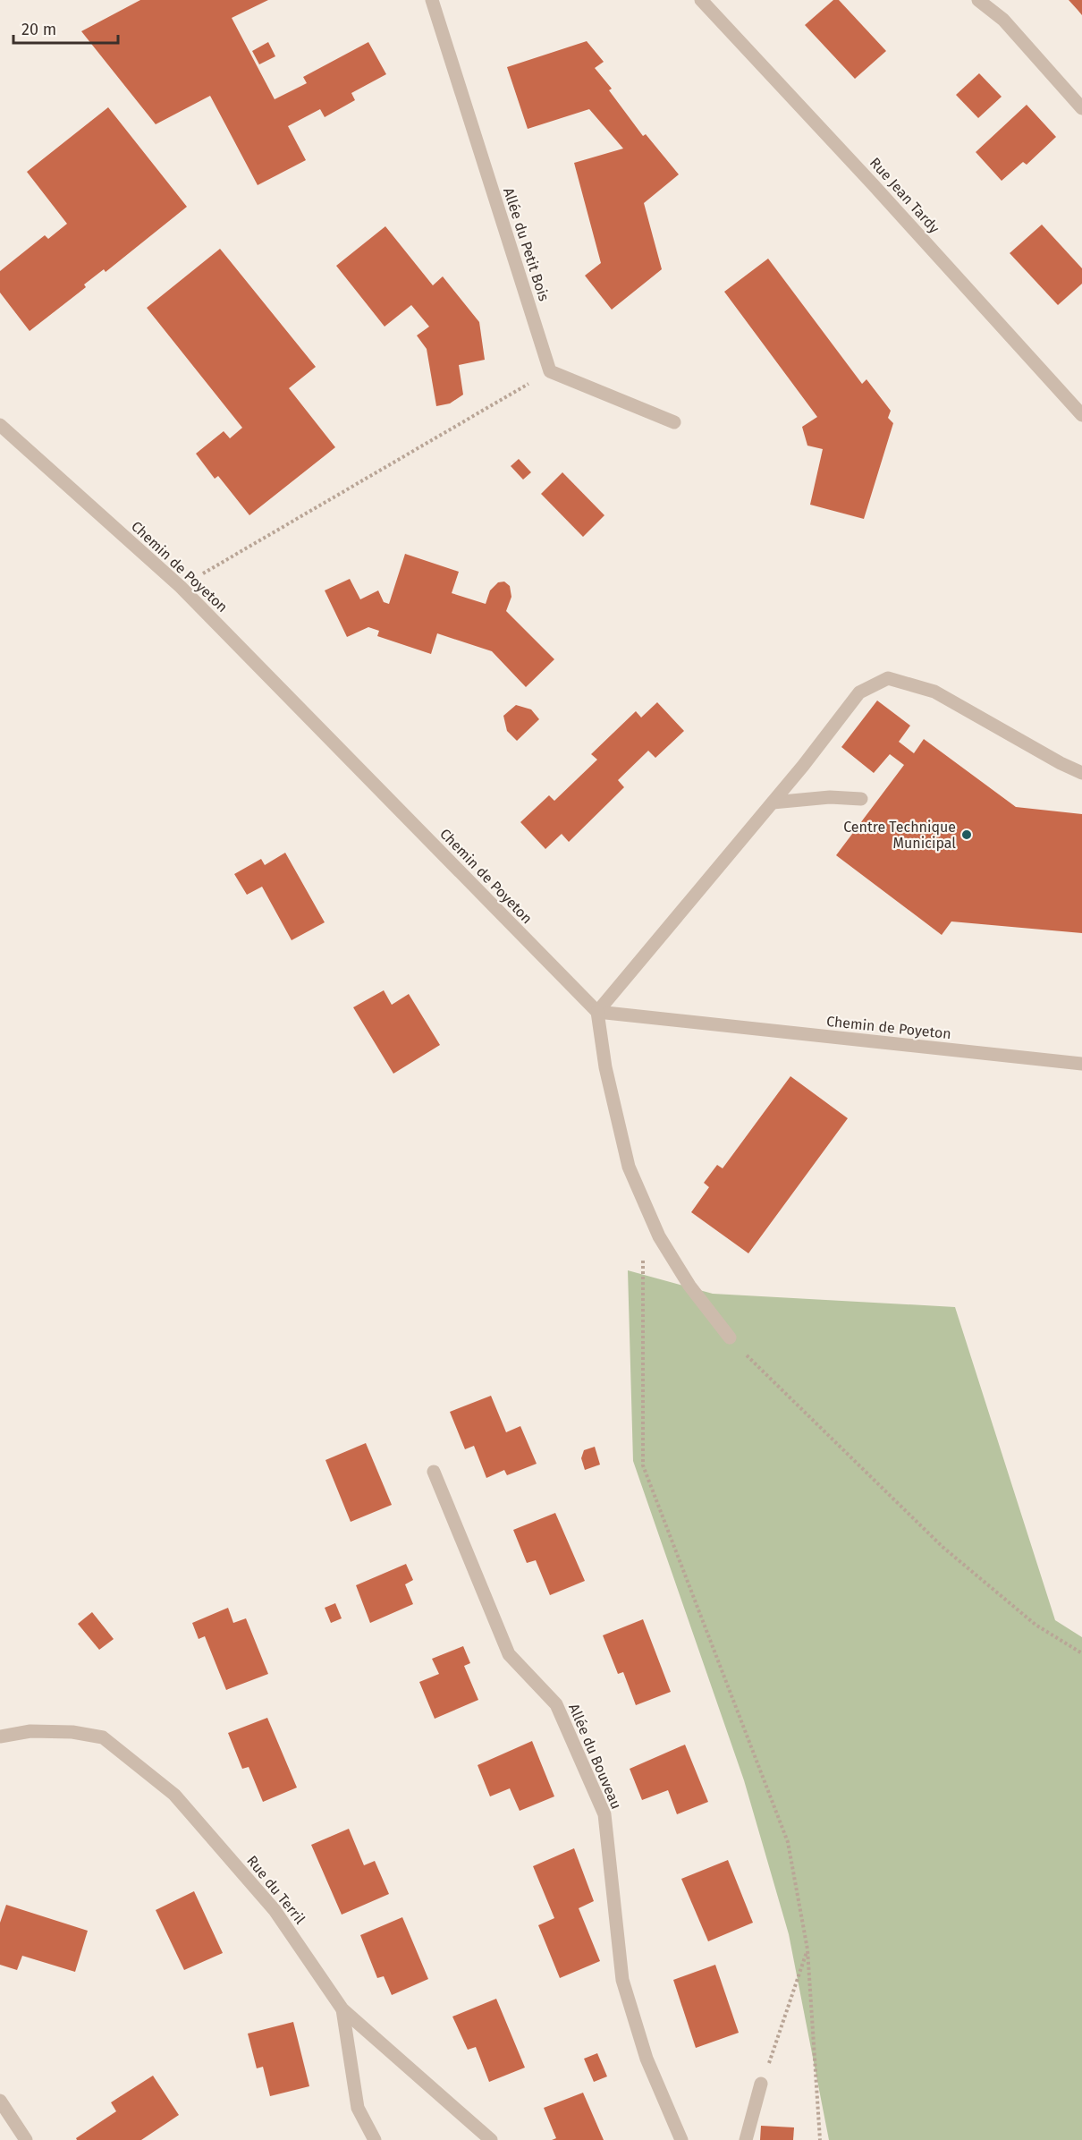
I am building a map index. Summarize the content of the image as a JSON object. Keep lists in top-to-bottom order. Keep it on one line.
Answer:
{"streets":{"street":["Rue Jean Tardy","Allée du Petit Bois","Chemin de Poyeton","Allée du Bouveau","Rue du Terril"]},"places":["Centre Technique Municipal"],"scale_bar":"20 m"}
